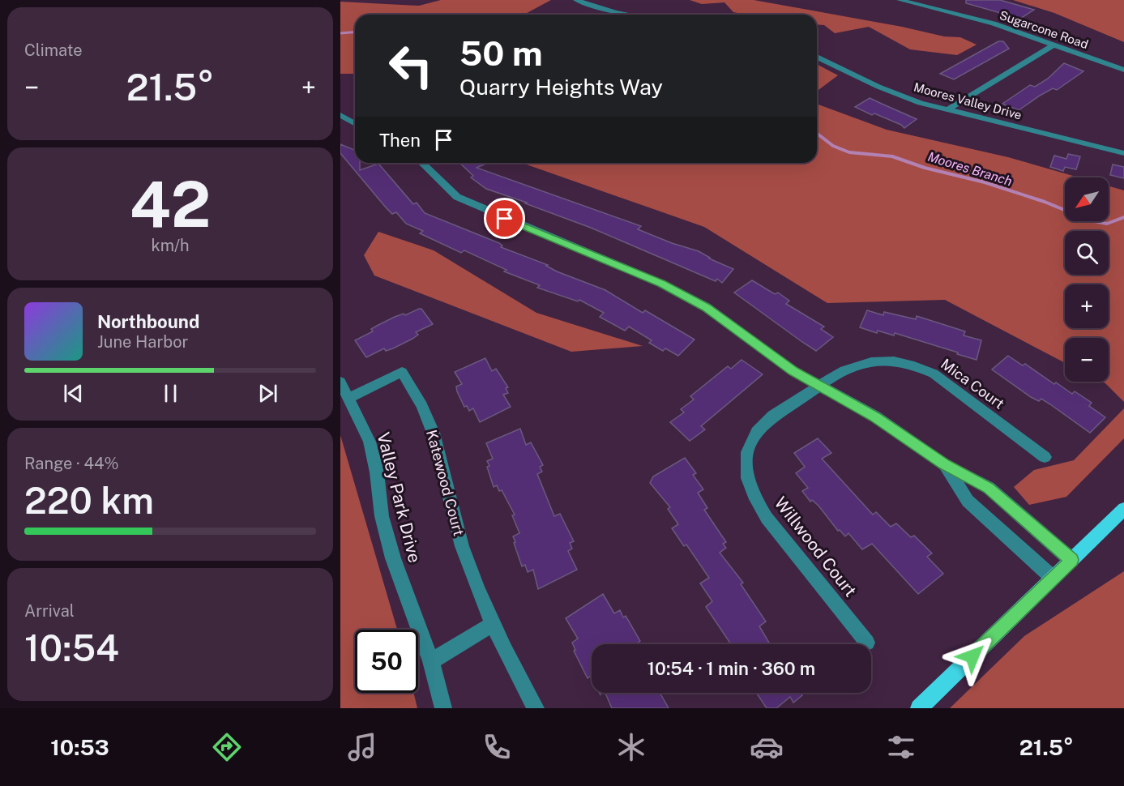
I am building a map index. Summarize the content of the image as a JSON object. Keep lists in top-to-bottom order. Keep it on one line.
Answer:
{"streets":{"street":["Sugarcone Road","Moores Valley Drive","Mica Court","Katewood Court","Valley Park Drive","Willwood Court"]},"crossings":[["Mica Court","Willwood Court"],["Katewood Court","Valley Park Drive"]],"water":["Moores Branch"],"north":"bottom left","page":{"tile":["Climate",["42","km/h"],["Range · 44%","220 km"],["Arrival","10:54"]],"turn":["50 m","Quarry Heights Way"],"heat":["−","21.5°","+"],"then":"Then","map_buttons":["+","−"],"song":["Northbound","June Harbor"],"limit":"50","trip":"10:54 · 1 min · 360 m","tabs":["10:53","21.5°"]}}
